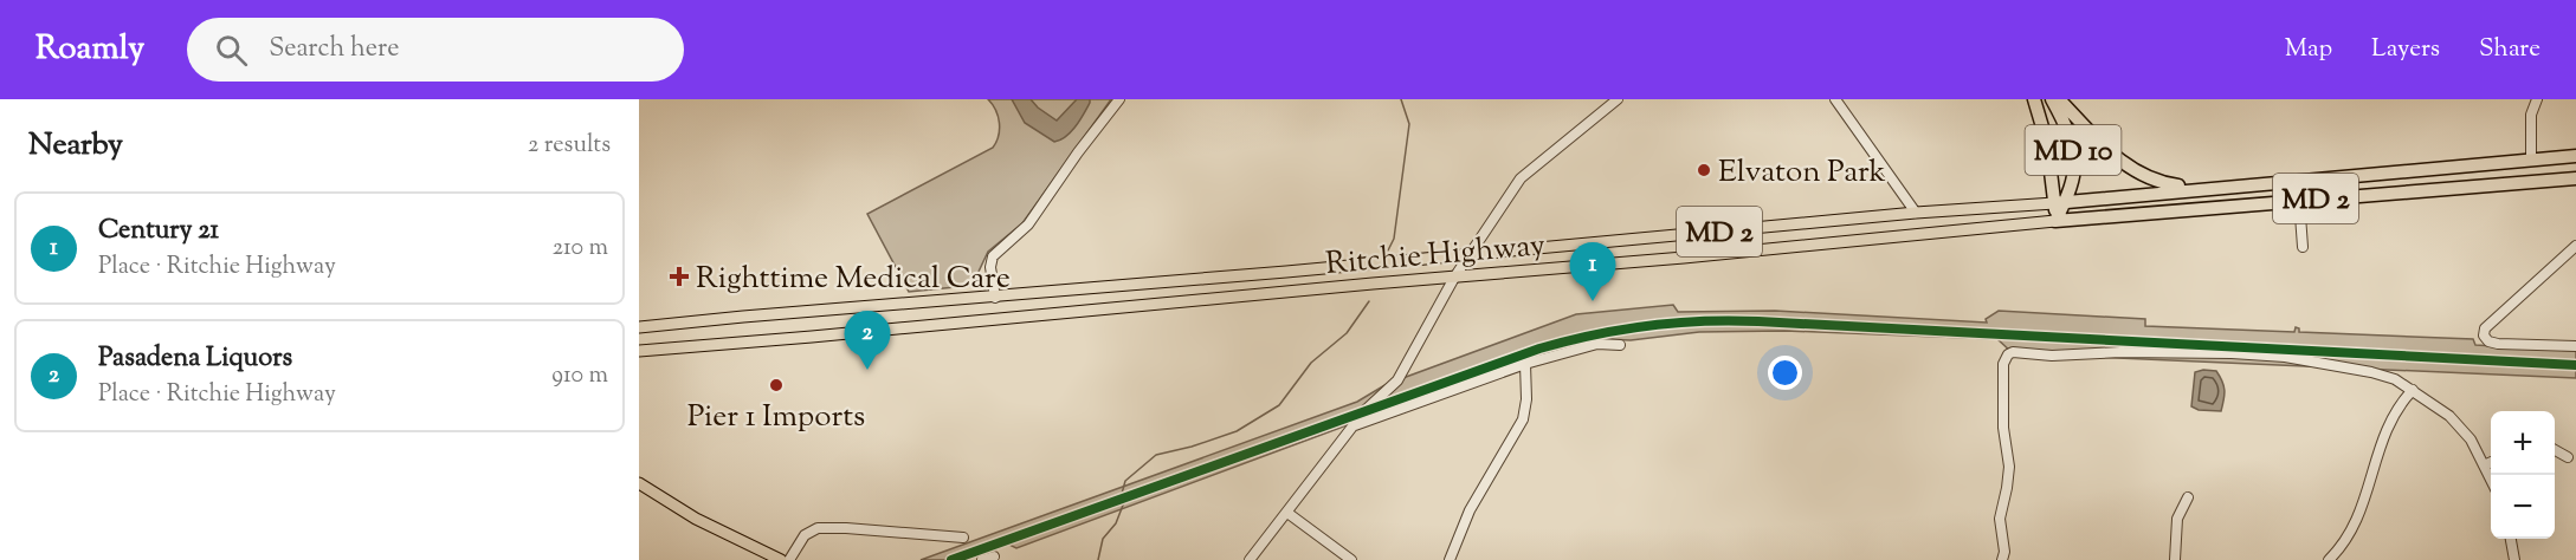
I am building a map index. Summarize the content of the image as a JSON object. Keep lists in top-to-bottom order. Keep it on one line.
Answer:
{"streets":{"highway":["MD 10","MD 2","Ritchie Highway"]},"crossings":[["MD 10","Ritchie Highway"],["MD 2","Ritchie Highway"]],"places":{"other":["Elvaton Park","Pier 1 Imports"],"health":["Righttime Medical Care"]},"page":{"header":"Roamly","search":"Search here","nav":["Map","Layers","Share"],"heading":["Nearby","2 results"],"list":[{"mark":"1","name":"Century 21","note":"Place · Ritchie Highway","value":"210 m"},{"mark":"2","name":"Pasadena Liquors","note":"Place · Ritchie Highway","value":"910 m"}],"pins":["1","2"],"map_buttons":["+","−"]}}
